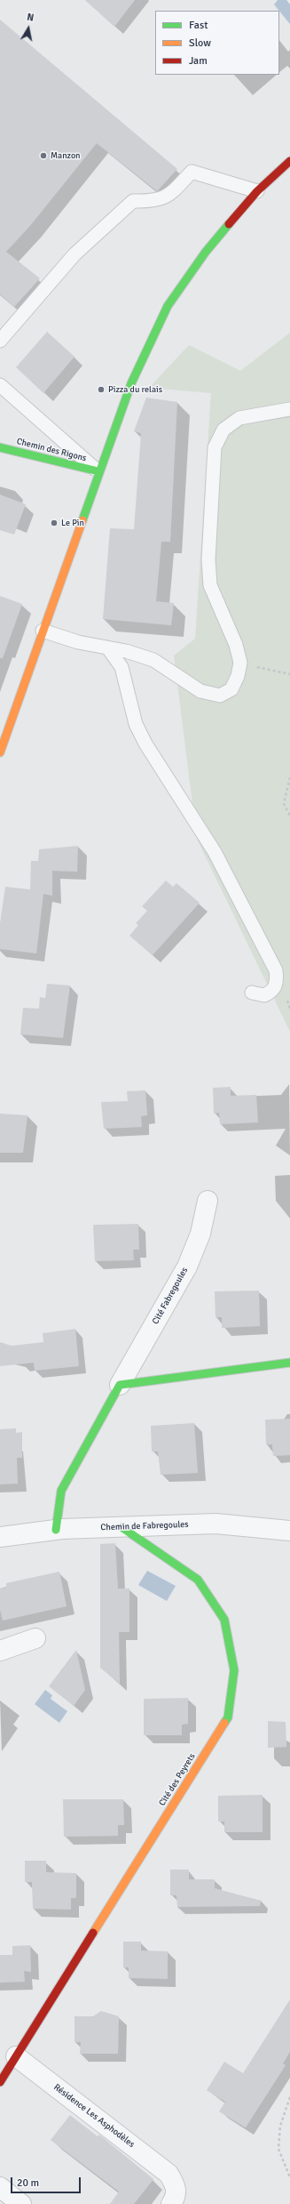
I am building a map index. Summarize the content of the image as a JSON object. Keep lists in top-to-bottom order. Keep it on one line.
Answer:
{"streets":{"street":["Chemin des Rigons","Cité Fabregoules","Chemin de Fabregoules","Cité des Peyrets","Résidence Les Asphodèles"]},"crossings":[["Cité Fabregoules","Chemin de Fabregoules"],["Chemin de Fabregoules","Cité des Peyrets"],["Cité des Peyrets","Résidence Les Asphodèles"]],"places":["Manzon","Pizza du relais","Le Pin"],"legend":["Fast","Slow","Jam"],"scale_bar":"20 m","north":"top"}
